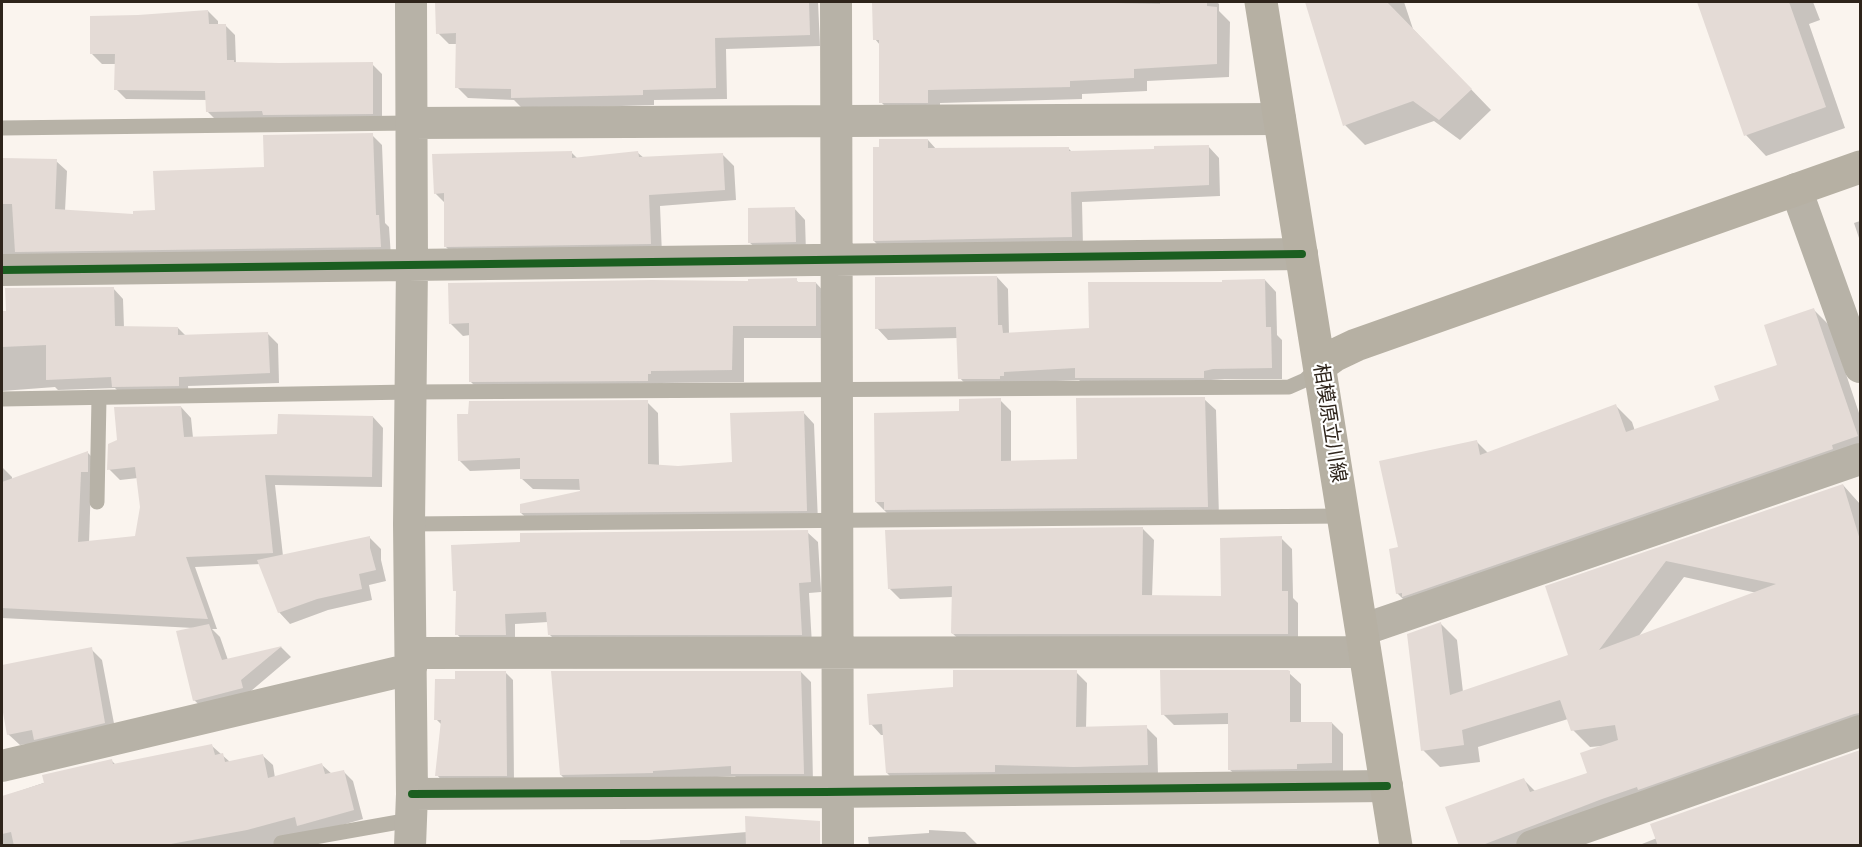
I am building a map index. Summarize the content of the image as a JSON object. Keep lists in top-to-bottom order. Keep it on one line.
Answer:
{"streets":{"main road":["相模原立川線"]}}
